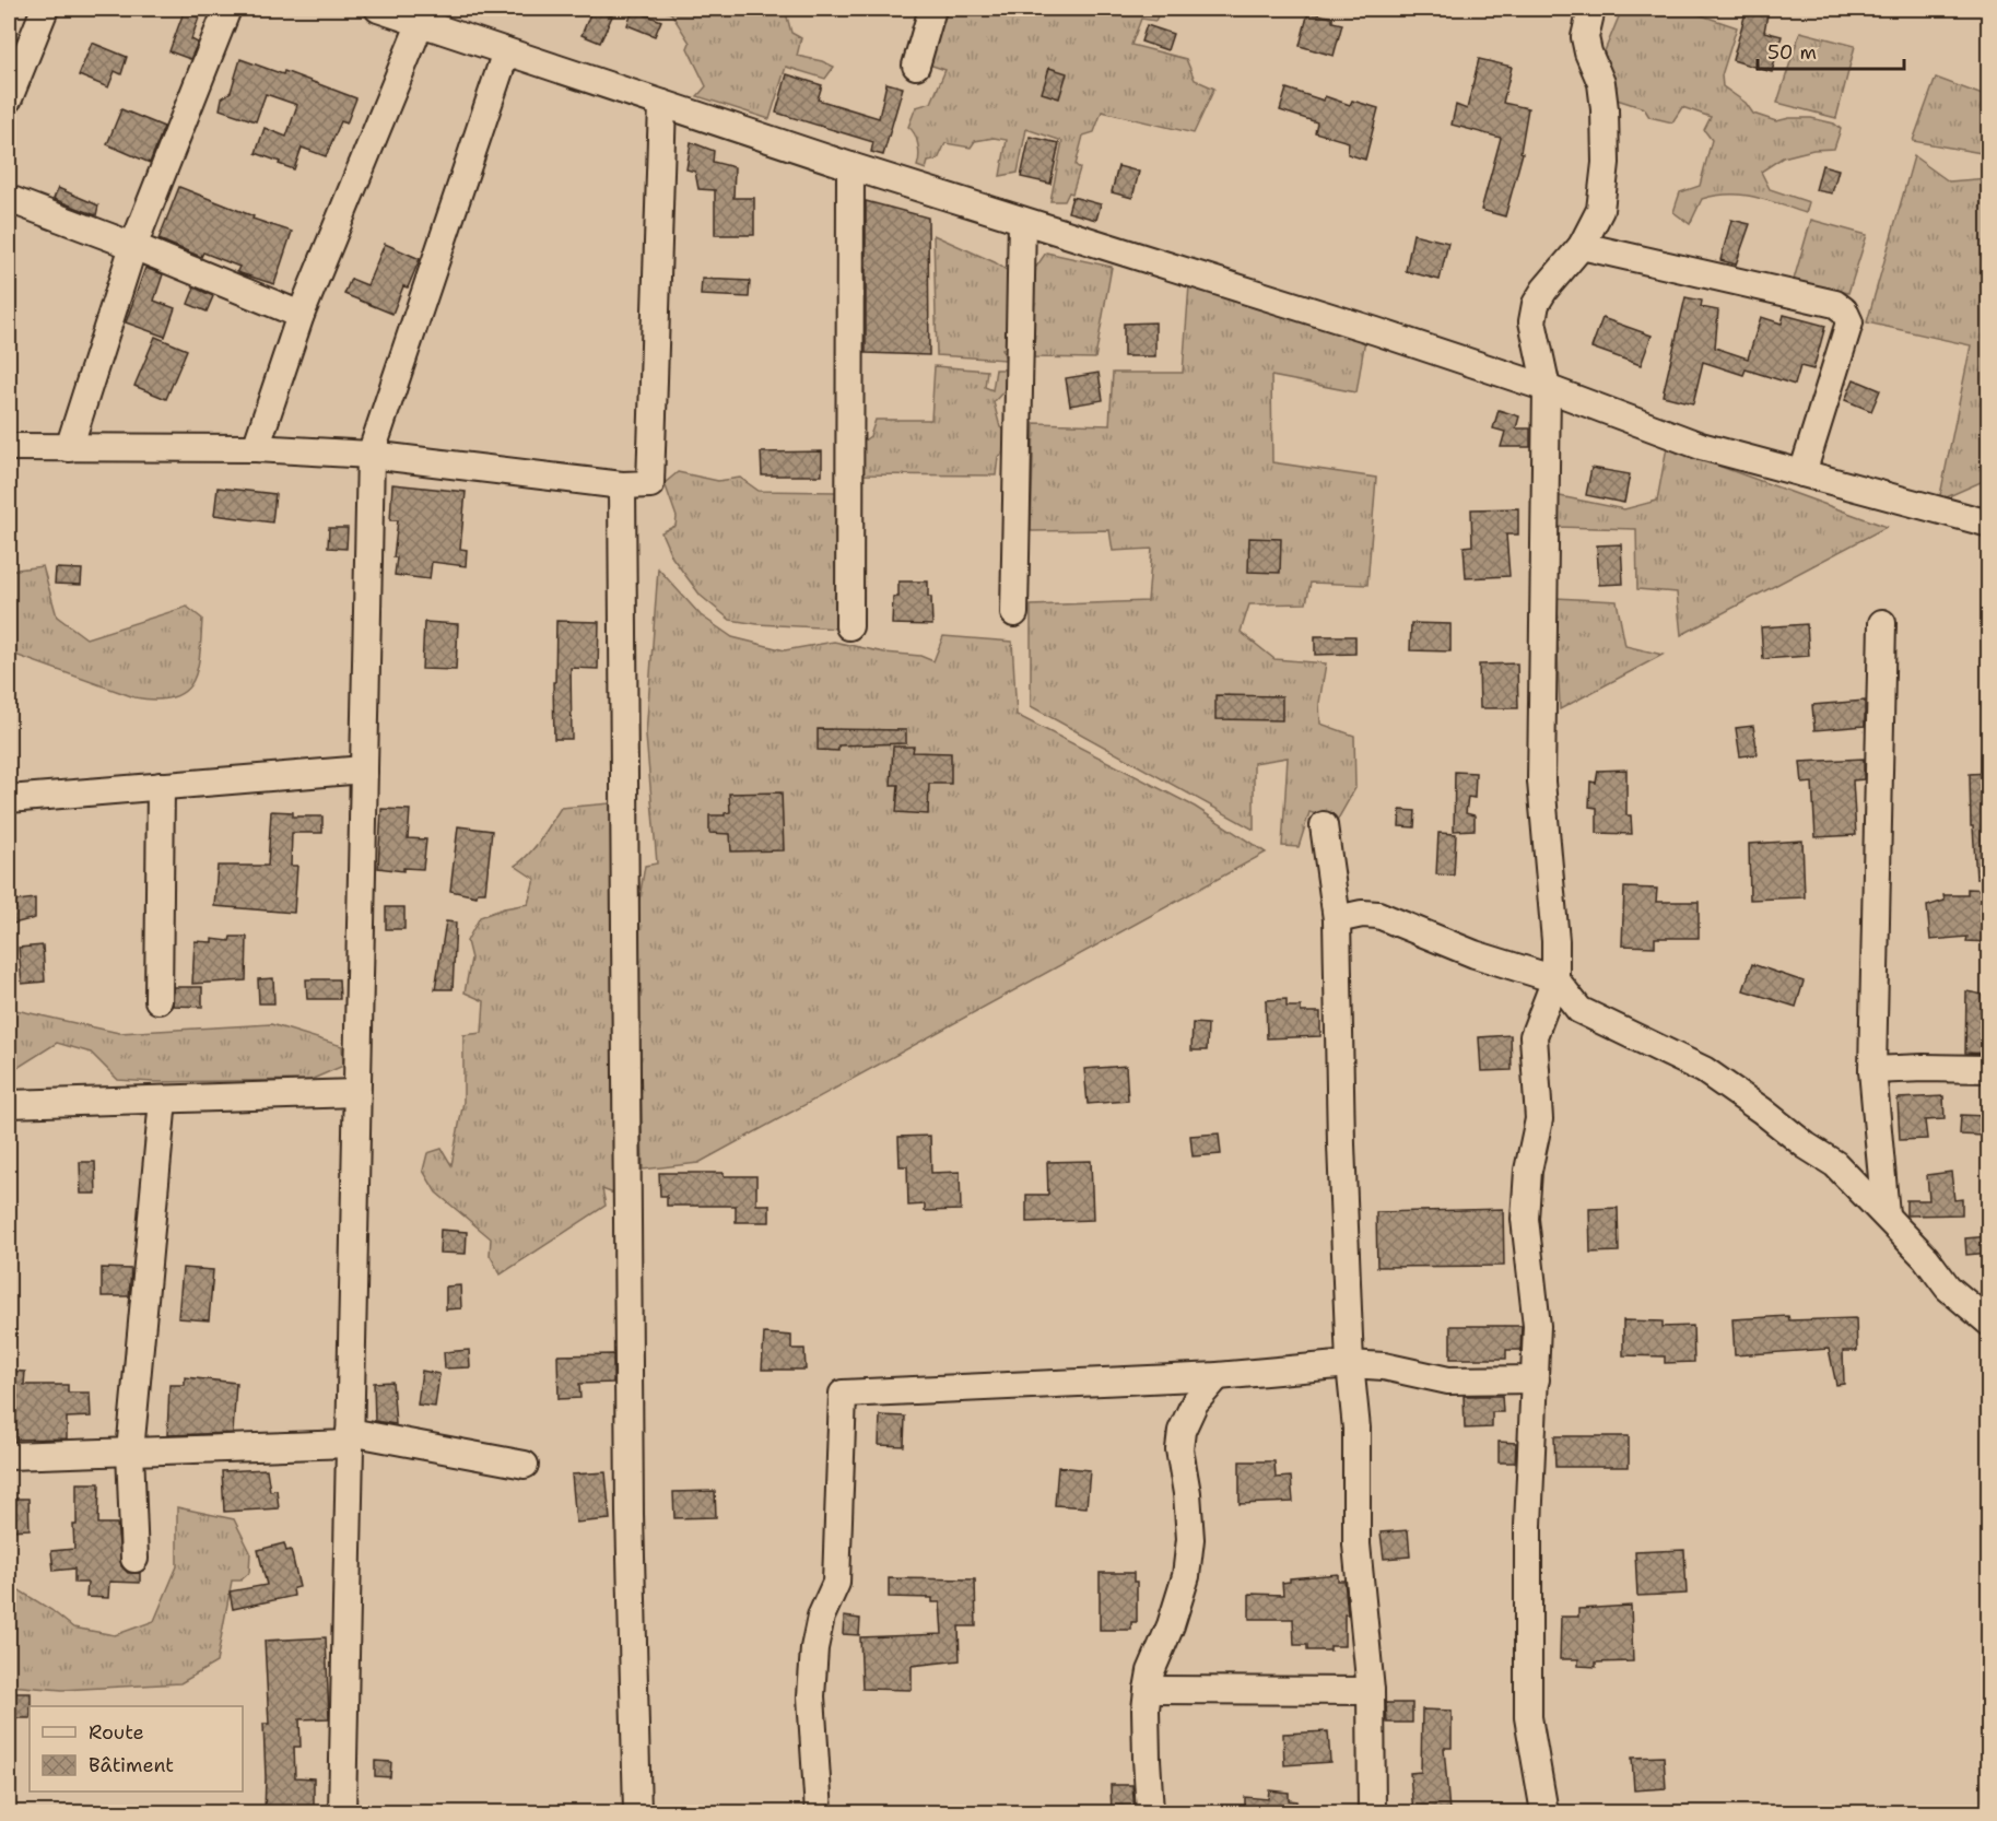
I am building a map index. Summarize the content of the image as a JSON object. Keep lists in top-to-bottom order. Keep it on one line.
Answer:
{"legend":["Route","Bâtiment"],"scale_bar":"50 m"}
